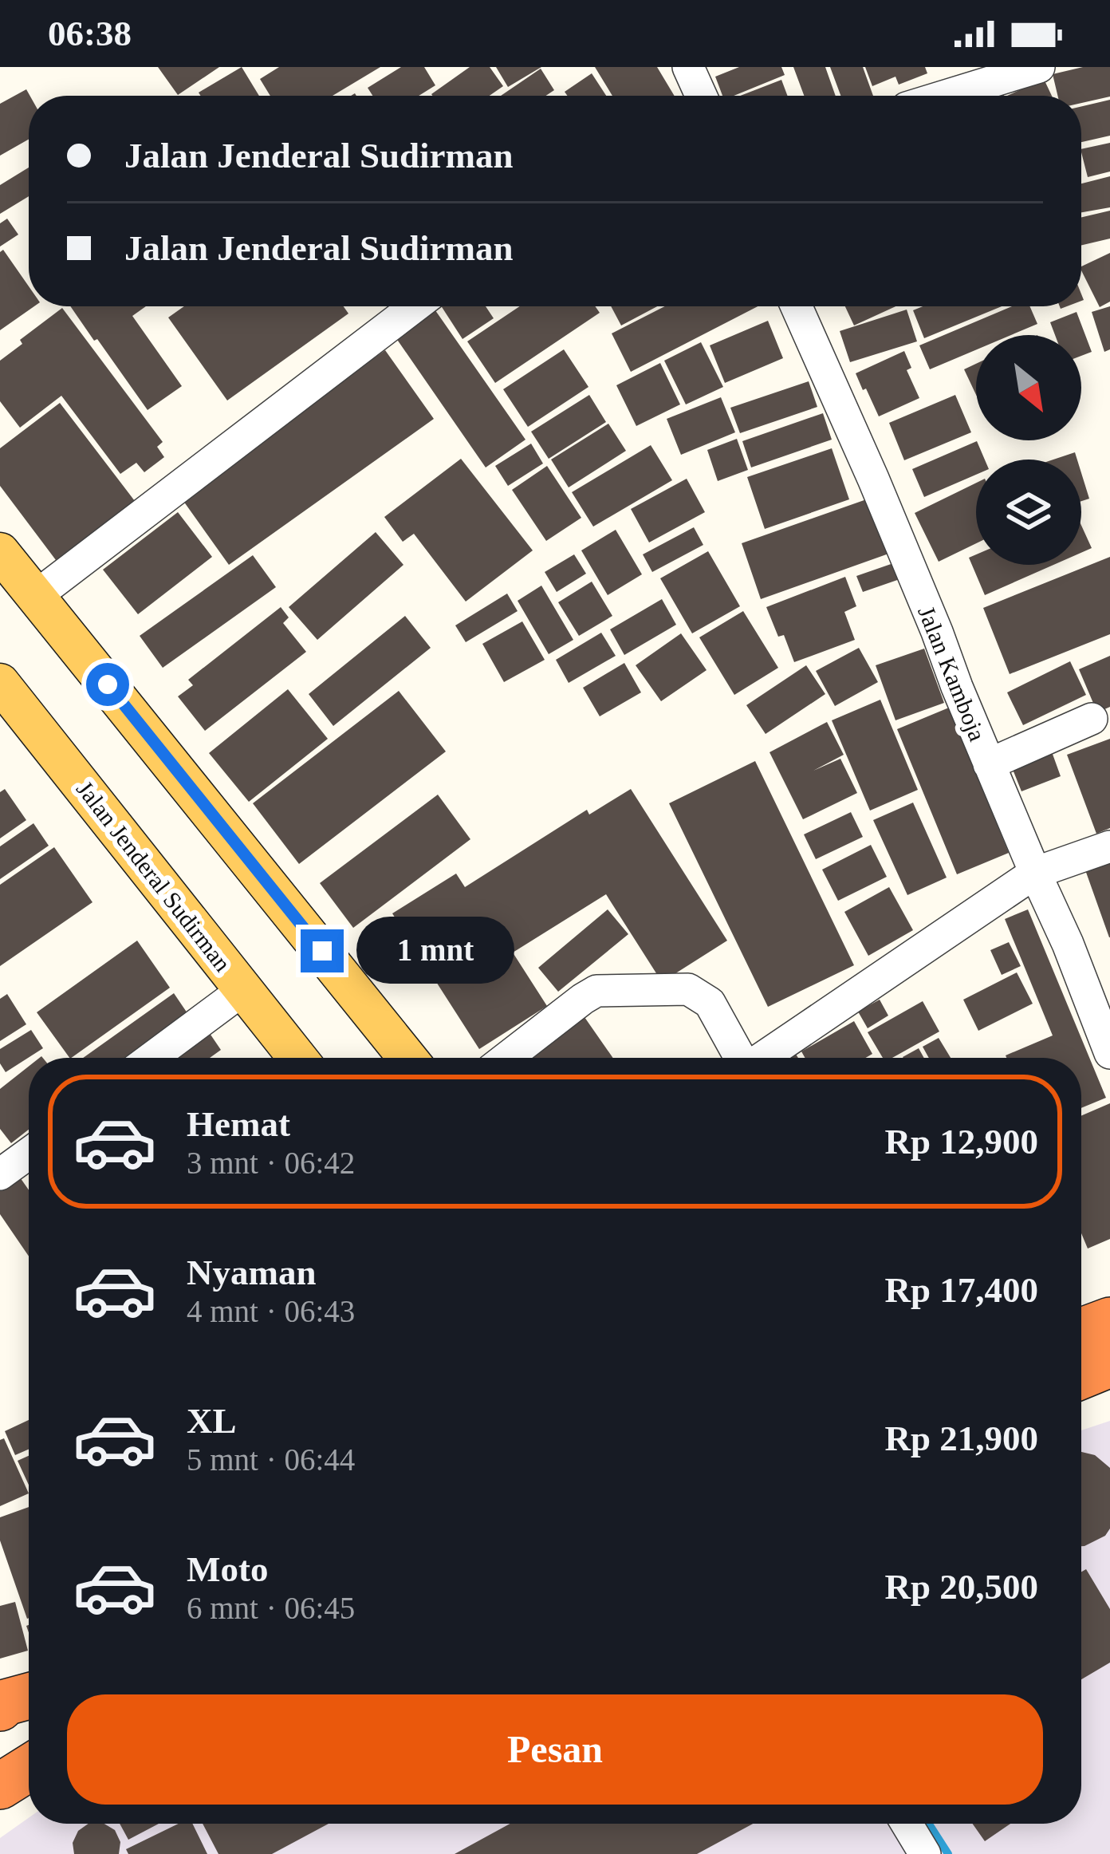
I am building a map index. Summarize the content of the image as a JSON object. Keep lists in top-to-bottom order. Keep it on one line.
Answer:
{"streets":{"main road":["Jalan Jenderal Sudirman"],"street":["Jalan Kamboja"]},"north":"bottom right","page":{"status":"06:38","banner":["Jalan Jenderal Sudirman","Jalan Jenderal Sudirman"],"bubble":"1 mnt","list":[{"name":"Hemat","note":"3 mnt · 06:42","value":"Rp 12,900"},{"name":"Nyaman","note":"4 mnt · 06:43","value":"Rp 17,400"},{"name":"XL","note":"5 mnt · 06:44","value":"Rp 21,900"},{"name":"Moto","note":"6 mnt · 06:45","value":"Rp 20,500"}],"buttons":"Pesan"}}
